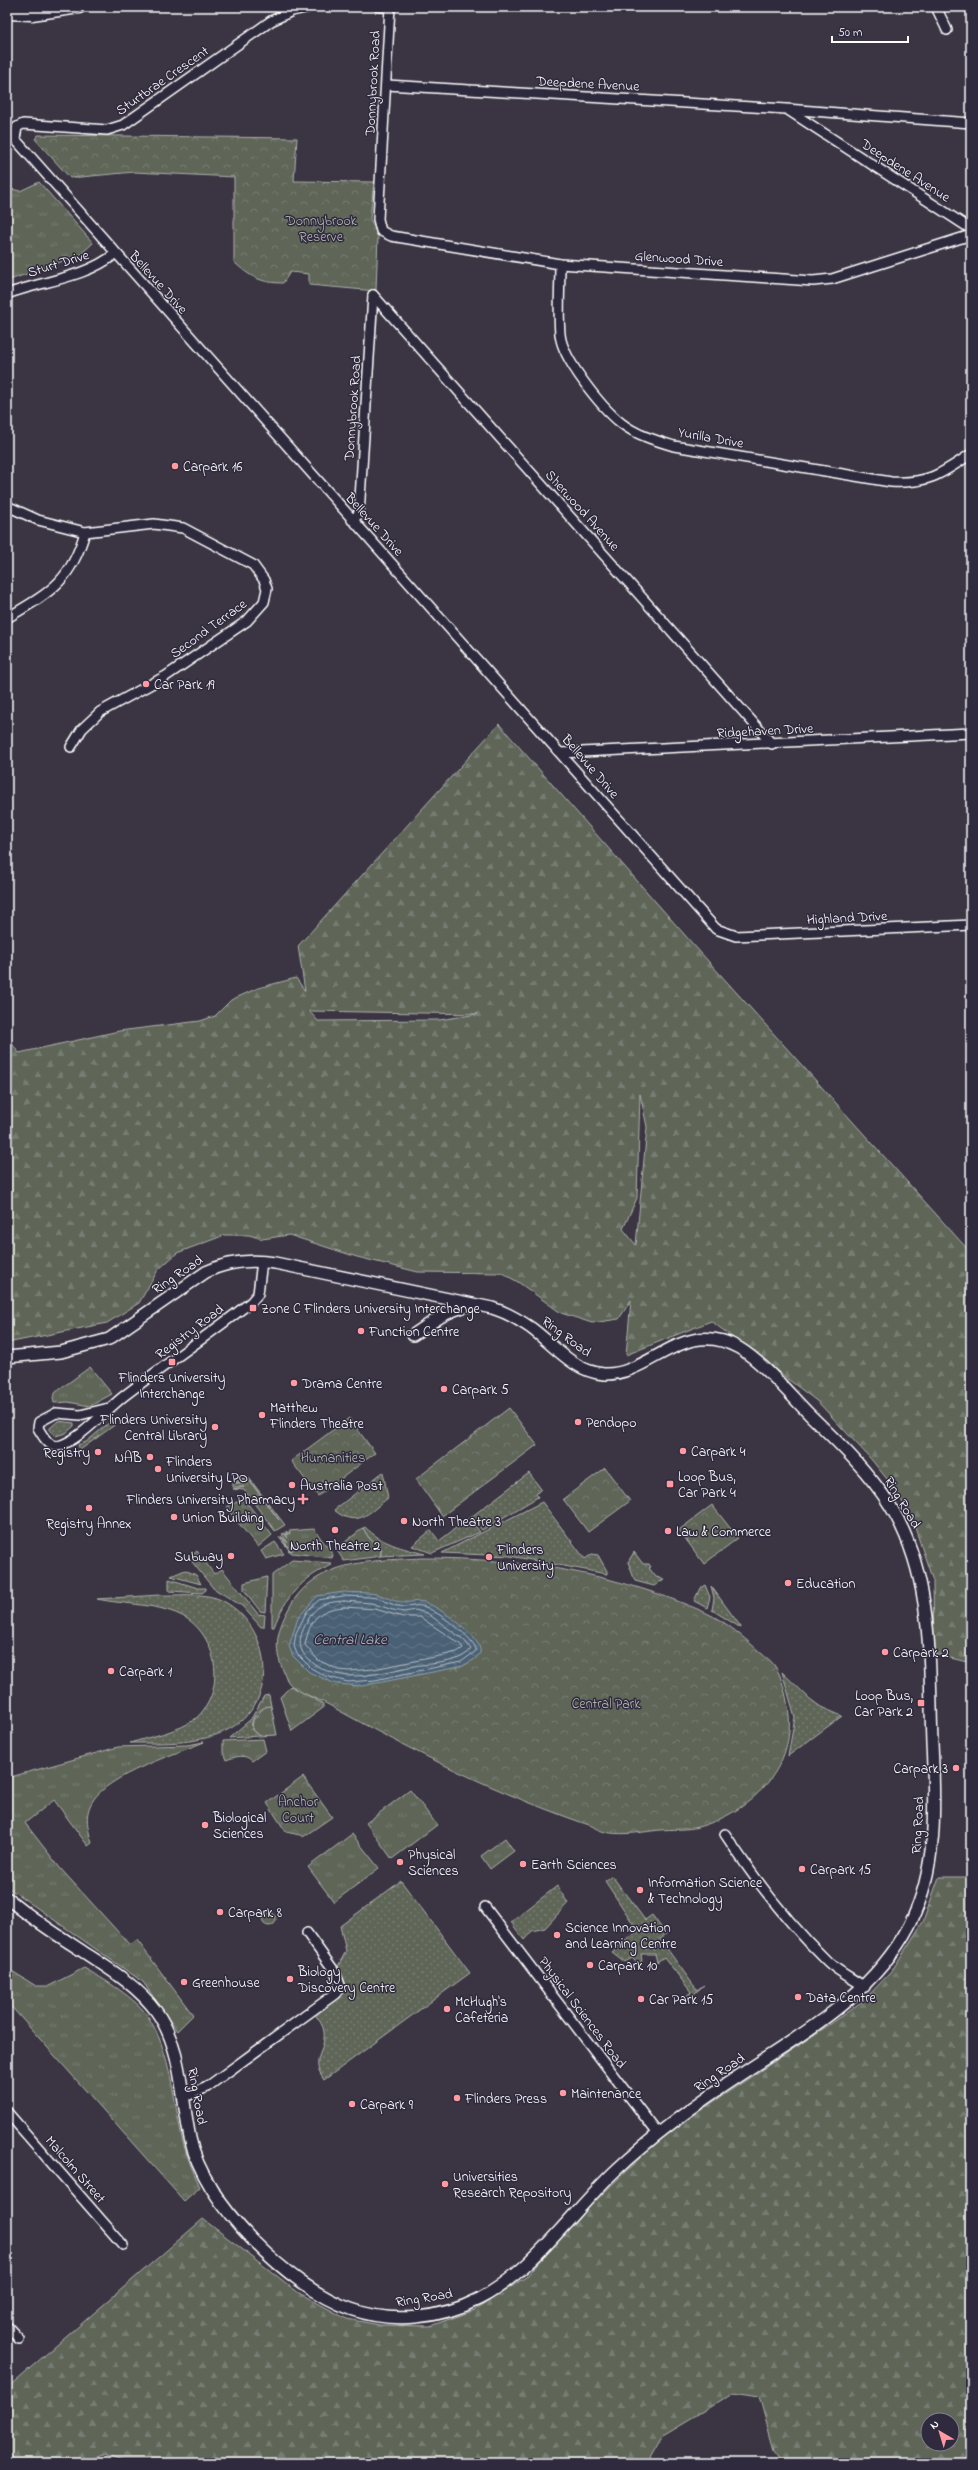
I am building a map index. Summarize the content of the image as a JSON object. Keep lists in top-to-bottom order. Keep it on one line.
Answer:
{"streets":{"street":["Sturtbrae Crescent","Donnybrook Road","Deepdene Avenue","Glenwood Drive","Sturt Drive","Bellevue Drive","Yurilla Drive","Sherwood Avenue","Second Terrace","Ridgehaven Drive","Highland Drive","Ring Road","Registry Road","Physical Sciences Road","Malcolm Street"]},"crossings":[["Sturtbrae Crescent","Bellevue Drive"],["Donnybrook Road","Deepdene Avenue"],["Donnybrook Road","Glenwood Drive"],["Donnybrook Road","Bellevue Drive"],["Donnybrook Road","Sherwood Avenue"],["Glenwood Drive","Yurilla Drive"],["Sturt Drive","Bellevue Drive"],["Bellevue Drive","Ridgehaven Drive"],["Bellevue Drive","Highland Drive"],["Sherwood Avenue","Ridgehaven Drive"],["Ring Road","Registry Road"],["Ring Road","Physical Sciences Road"]],"water":["Central Lake"],"parks":["Donnybrook Reserve","Humanities","Central Park","Anchor Court"],"places":{"other":["Carpark 16","Car Park 19","Function Centre","Drama Centre","Carpark 5","Matthew Flinders Theatre","Pendopo","Flinders University Central Library","Carpark 4","Registry","NAB","Flinders University LPO","Australia Post","Registry Annex","Union Building","North Theatre 3","North Theatre 2","Law & Commerce","Subway","Flinders University","Education","Carpark 2","Carpark 1","Carpark 3","Biological Sciences","Physical Sciences","Earth Sciences","Carpark 15","Information Science & Technology","Carpark 8","Science Innovation and Learning Centre","Carpark 10","Biology Discovery Centre","Greenhouse","Data Centre","Car Park 15","McHugh's Cafeteria","Maintenance","Flinders Press","Carpark 9","Universities Research Repository"],"transit":["Zone C Flinders University Interchange","Flinders University Interchange","Loop Bus, Car Park 4","Loop Bus, Car Park 2"],"health":["Flinders University Pharmacy"]},"scale_bar":"50 m","north":"top left"}
